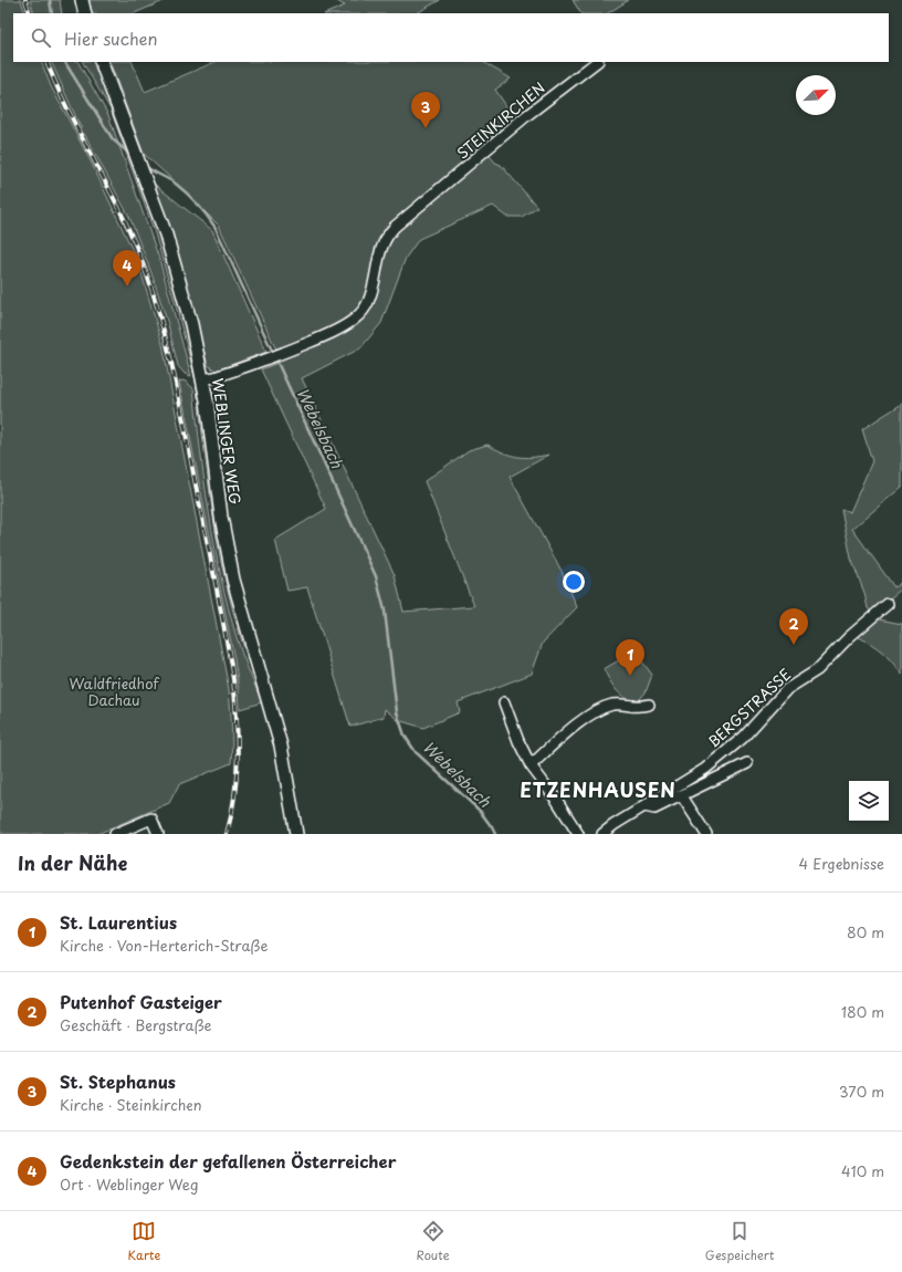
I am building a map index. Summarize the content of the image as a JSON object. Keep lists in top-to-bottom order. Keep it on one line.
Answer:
{"streets":{"street":["STEINKIRCHEN","WEBLINGER WEG","BERGSTRASSE"]},"crossings":[["STEINKIRCHEN","WEBLINGER WEG"]],"districts":["ETZENHAUSEN"],"water":["Webelsbach"],"parks":["Waldfriedhof Dachau"],"north":"top right","page":{"search":"Hier suchen","pins":["3","4","2","1"],"heading":["In der Nähe","4 Ergebnisse"],"list":[{"mark":"1","name":"St. Laurentius","note":"Kirche · Von-Herterich-Straße","value":"80 m"},{"mark":"2","name":"Putenhof Gasteiger","note":"Geschäft · Bergstraße","value":"180 m"},{"mark":"3","name":"St. Stephanus","note":"Kirche · Steinkirchen","value":"370 m"},{"mark":"4","name":"Gedenkstein der gefallenen Österreicher","note":"Ort · Weblinger Weg","value":"410 m"}],"nav":["Karte","Route","Gespeichert"]}}
